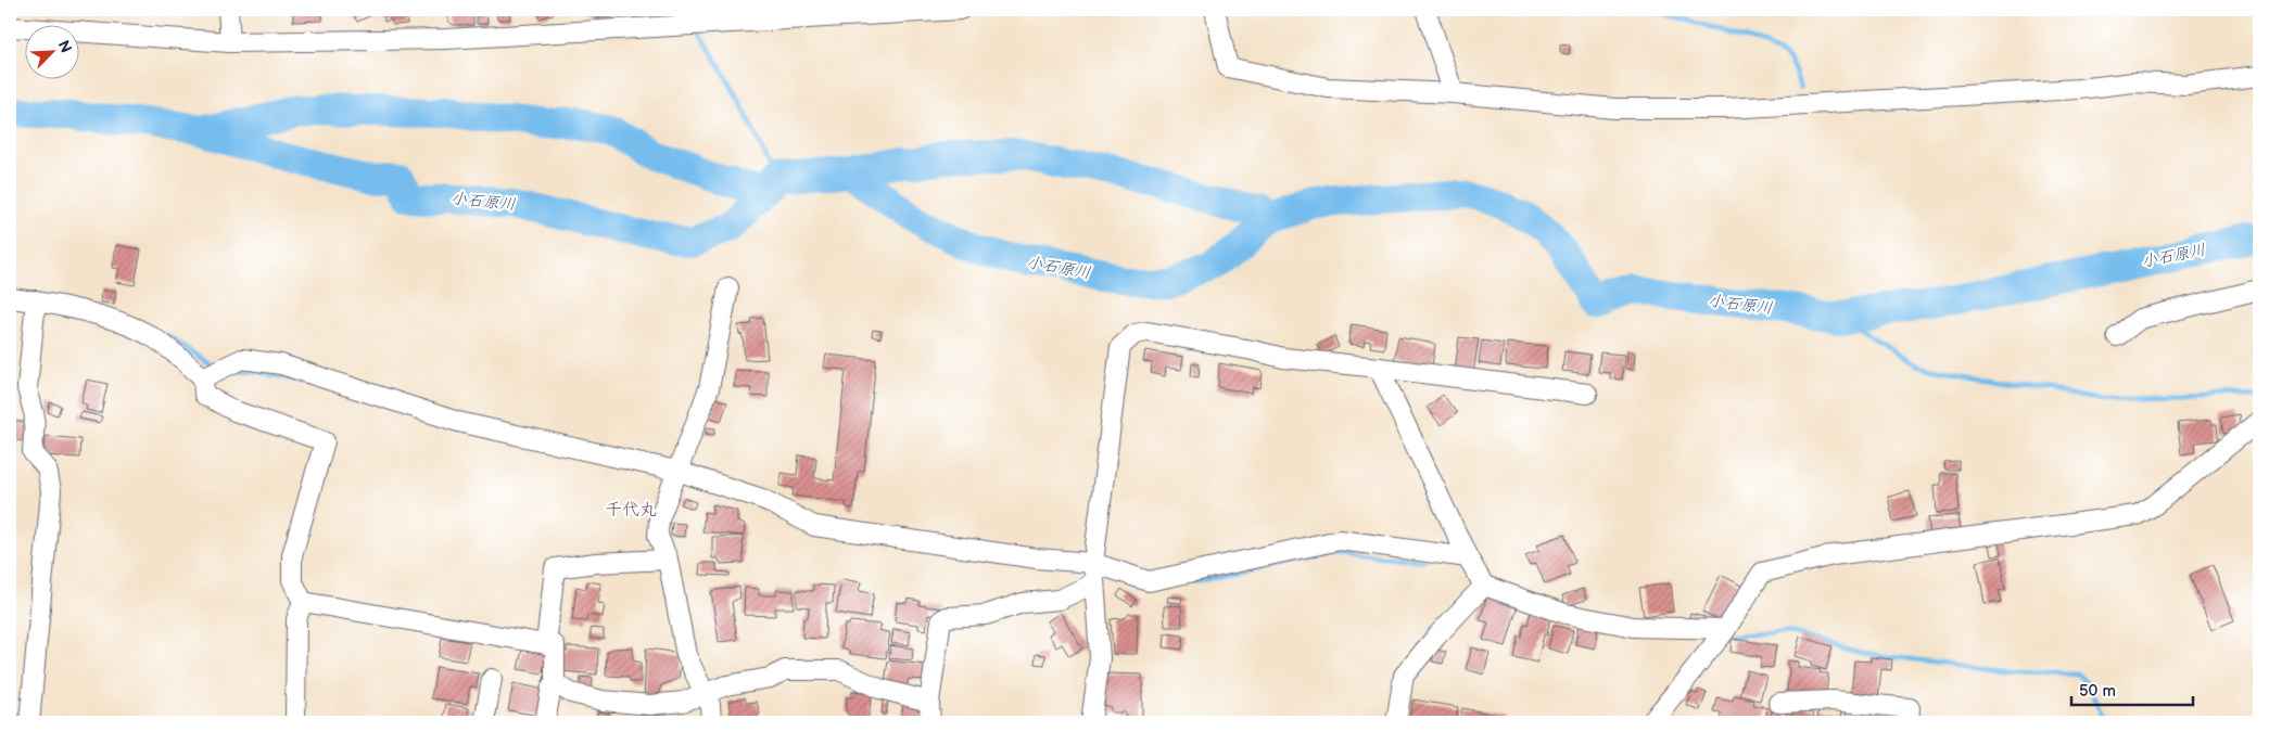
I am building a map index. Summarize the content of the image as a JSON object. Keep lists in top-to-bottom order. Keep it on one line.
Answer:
{"districts":["千代丸"],"water":["小石原川"],"scale_bar":"50 m","north":"top right"}
